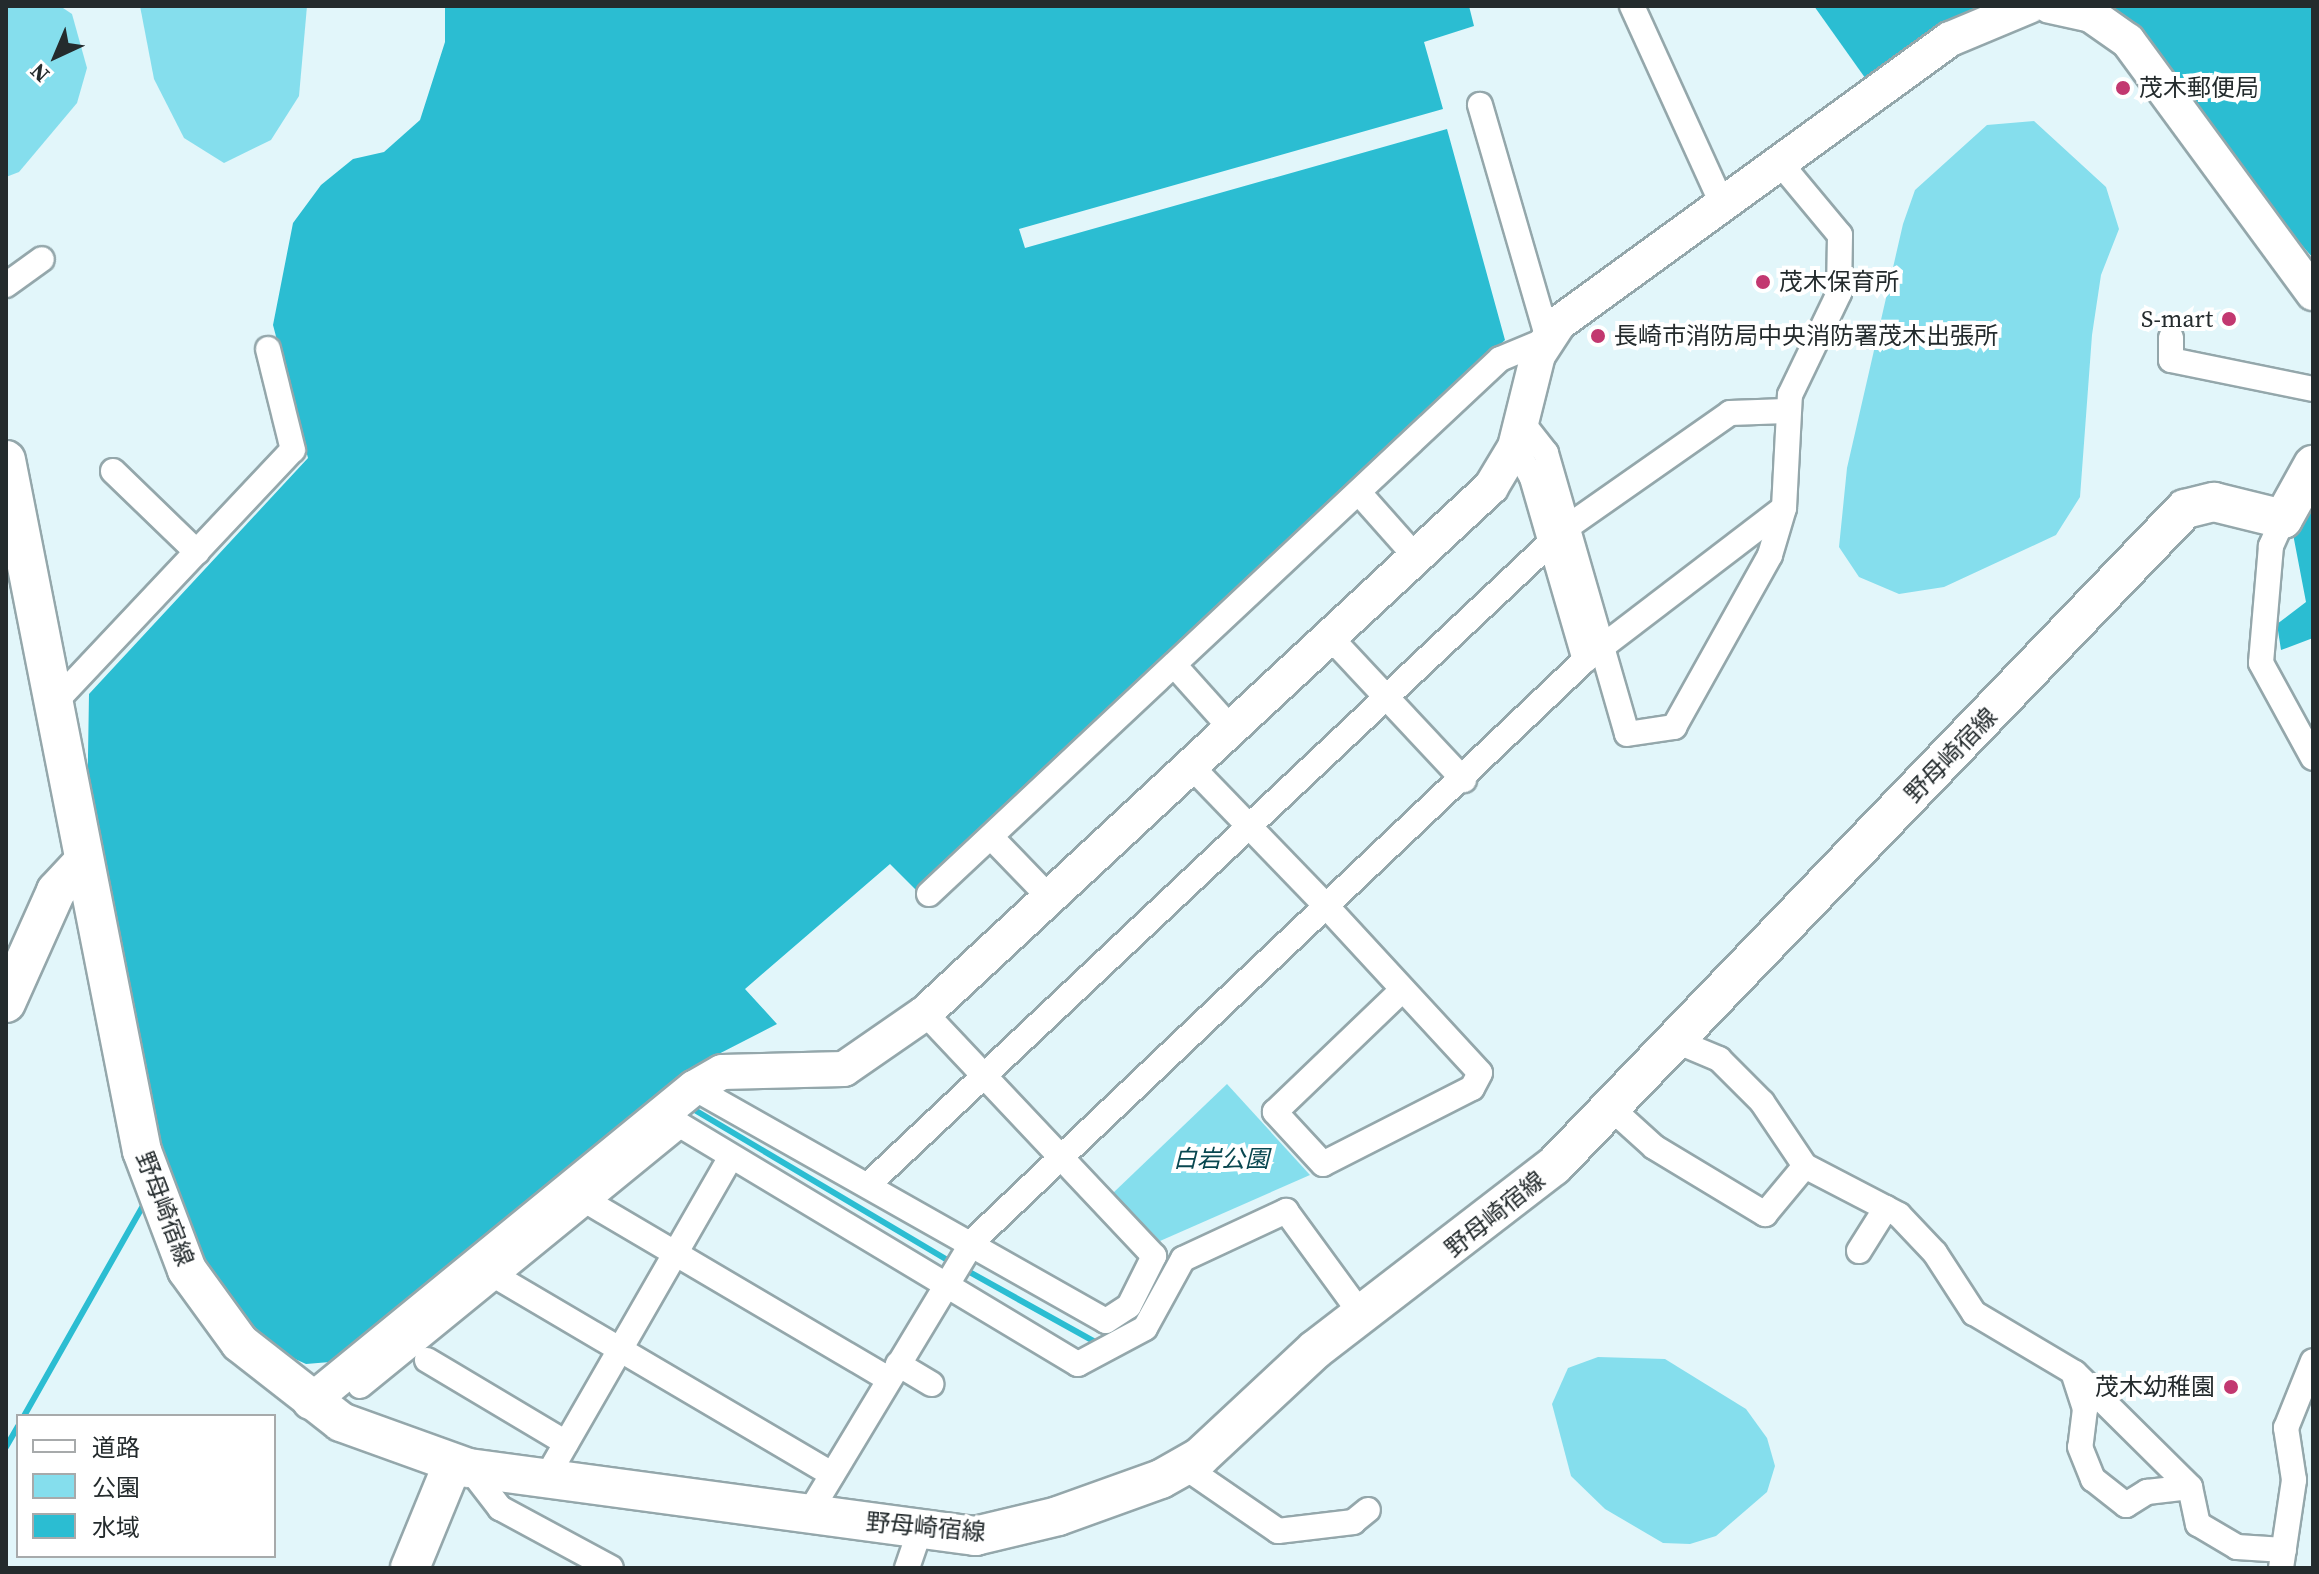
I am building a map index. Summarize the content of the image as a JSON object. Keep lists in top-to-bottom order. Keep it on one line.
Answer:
{"streets":{"main road":["野母崎宿線"]},"parks":["白岩公園"],"places":["茂木郵便局","茂木保育所","S-mart","長崎市消防局中央消防署茂木出張所","茂木幼稚園"],"legend":["道路","公園","水域"],"north":"bottom left"}
